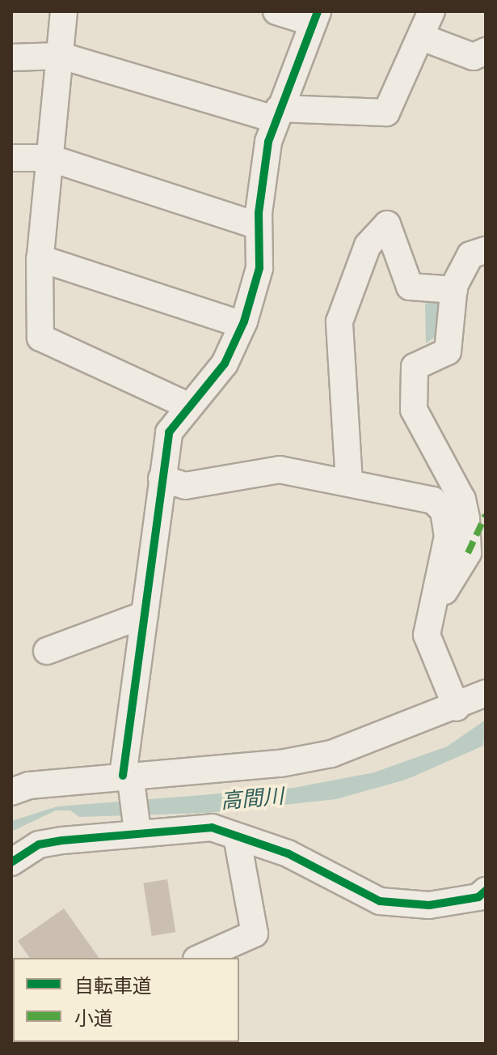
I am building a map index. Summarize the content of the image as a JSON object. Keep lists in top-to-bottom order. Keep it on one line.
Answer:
{"water":["高間川"],"legend":["自転車道","小道"]}
